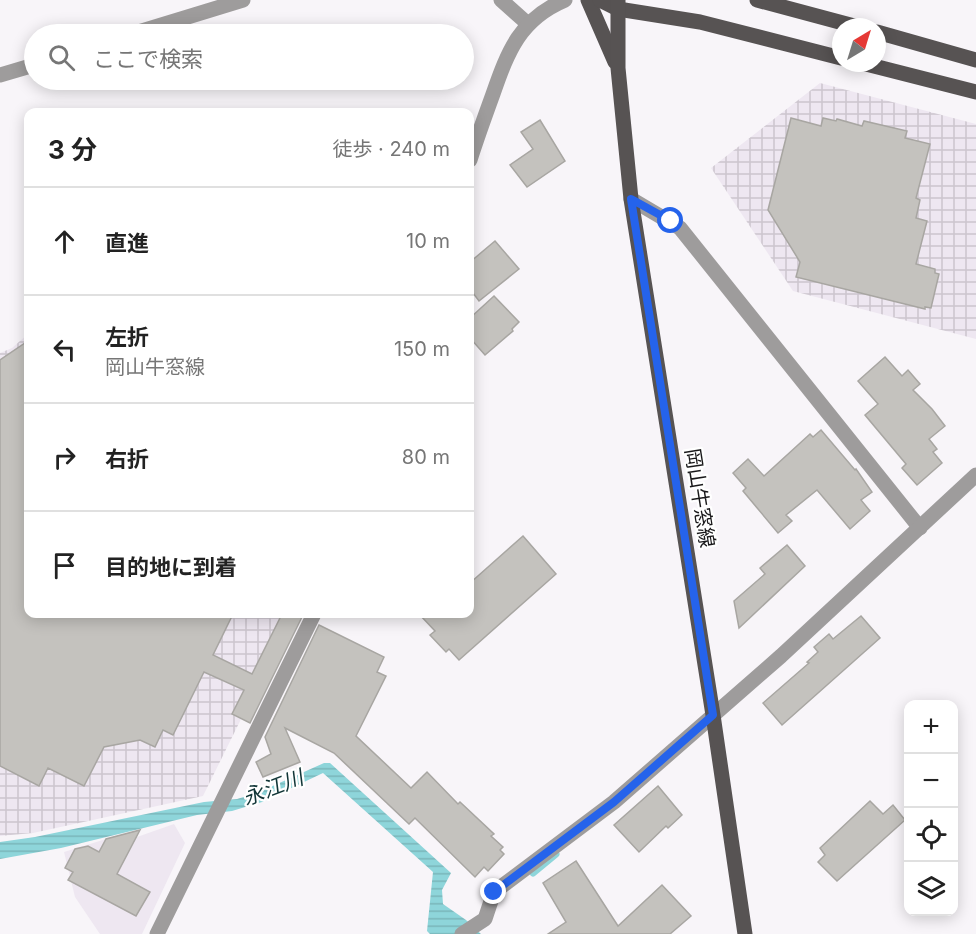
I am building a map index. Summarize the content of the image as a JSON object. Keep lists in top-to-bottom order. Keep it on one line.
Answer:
{"streets":{"main road":["岡山牛窓線"]},"water":["永江川"],"north":"top right","page":{"search":"ここで検索","heading":["3 分","徒歩 · 240 m"],"list":[["直進","10 m"],["左折","岡山牛窓線","150 m"],["右折","80 m"],"目的地に到着"],"map_buttons":["+","−"]}}
